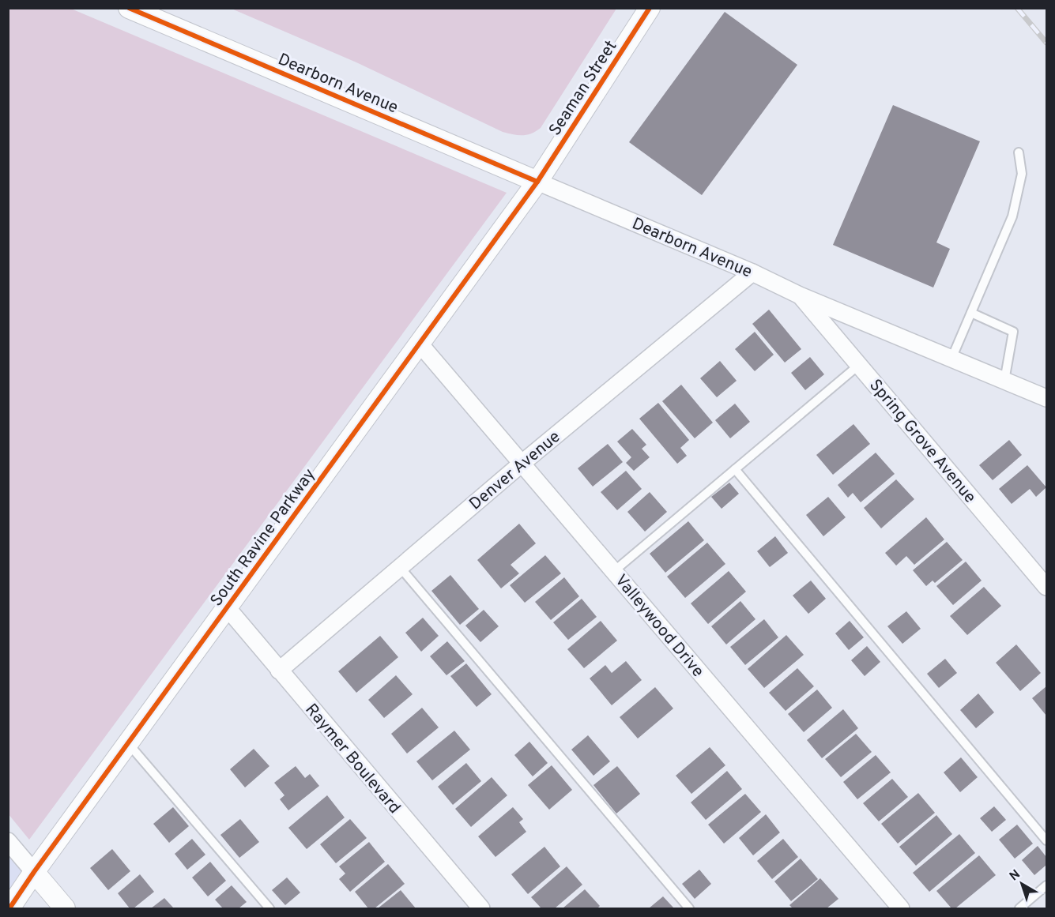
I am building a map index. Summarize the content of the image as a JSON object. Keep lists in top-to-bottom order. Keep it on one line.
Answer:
{"streets":{"street":["Dearborn Avenue","Seaman Street","Spring Grove Avenue","Denver Avenue","South Ravine Parkway","Valleywood Drive","Raymer Boulevard"]},"crossings":[["Dearborn Avenue","Seaman Street"],["Dearborn Avenue","Spring Grove Avenue"],["Dearborn Avenue","Denver Avenue"],["Dearborn Avenue","South Ravine Parkway"],["Seaman Street","South Ravine Parkway"],["Denver Avenue","Valleywood Drive"],["Denver Avenue","Raymer Boulevard"],["South Ravine Parkway","Valleywood Drive"],["South Ravine Parkway","Raymer Boulevard"]],"north":"top left"}
